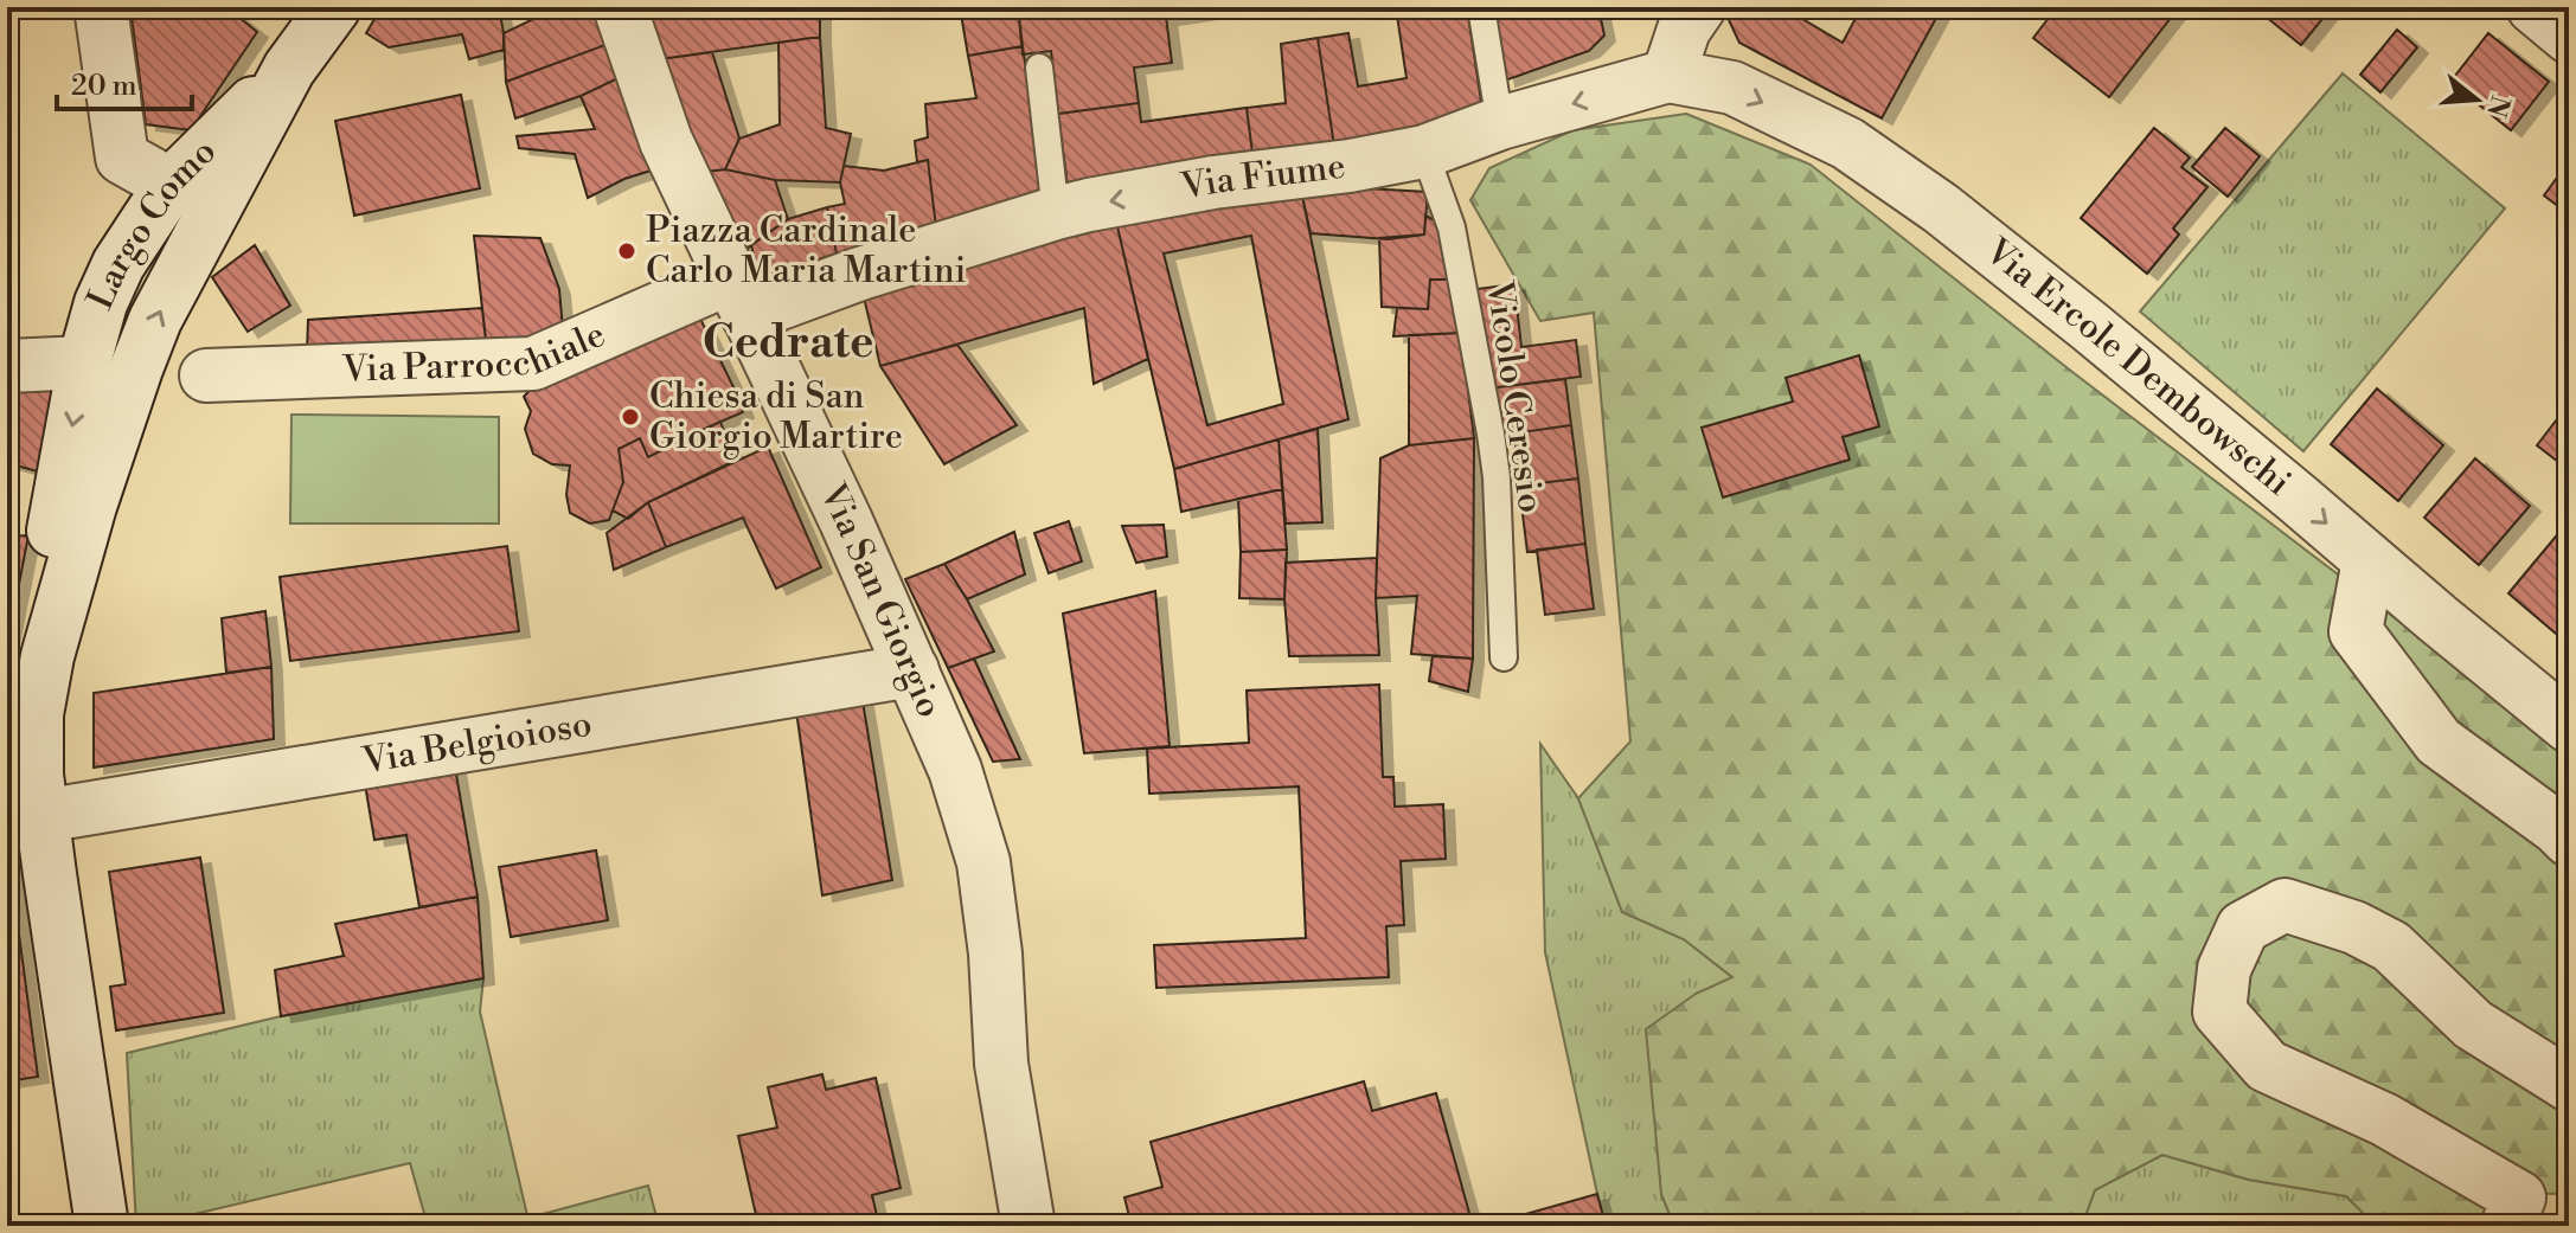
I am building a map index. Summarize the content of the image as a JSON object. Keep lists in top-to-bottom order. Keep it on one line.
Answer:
{"streets":{"street":["Via Fiume","Largo Como","Via Parrocchiale","Via Ercole Dembowschi","Via San Giorgio","Via Belgioioso"],"lane":["Vicolo Ceresio"]},"crossings":[["Via Fiume","Via Parrocchiale"],["Via Fiume","Via Ercole Dembowschi"],["Via Fiume","Vicolo Ceresio"],["Largo Como","Via Belgioioso"],["Via Parrocchiale","Via San Giorgio"],["Via San Giorgio","Via Belgioioso"]],"one_way":["Via Fiume","Via Ercole Dembowschi"],"districts":["Cedrate"],"places":["Piazza Cardinale Carlo Maria Martini","Chiesa di San Giorgio Martire"],"scale_bar":"20 m","north":"right"}
